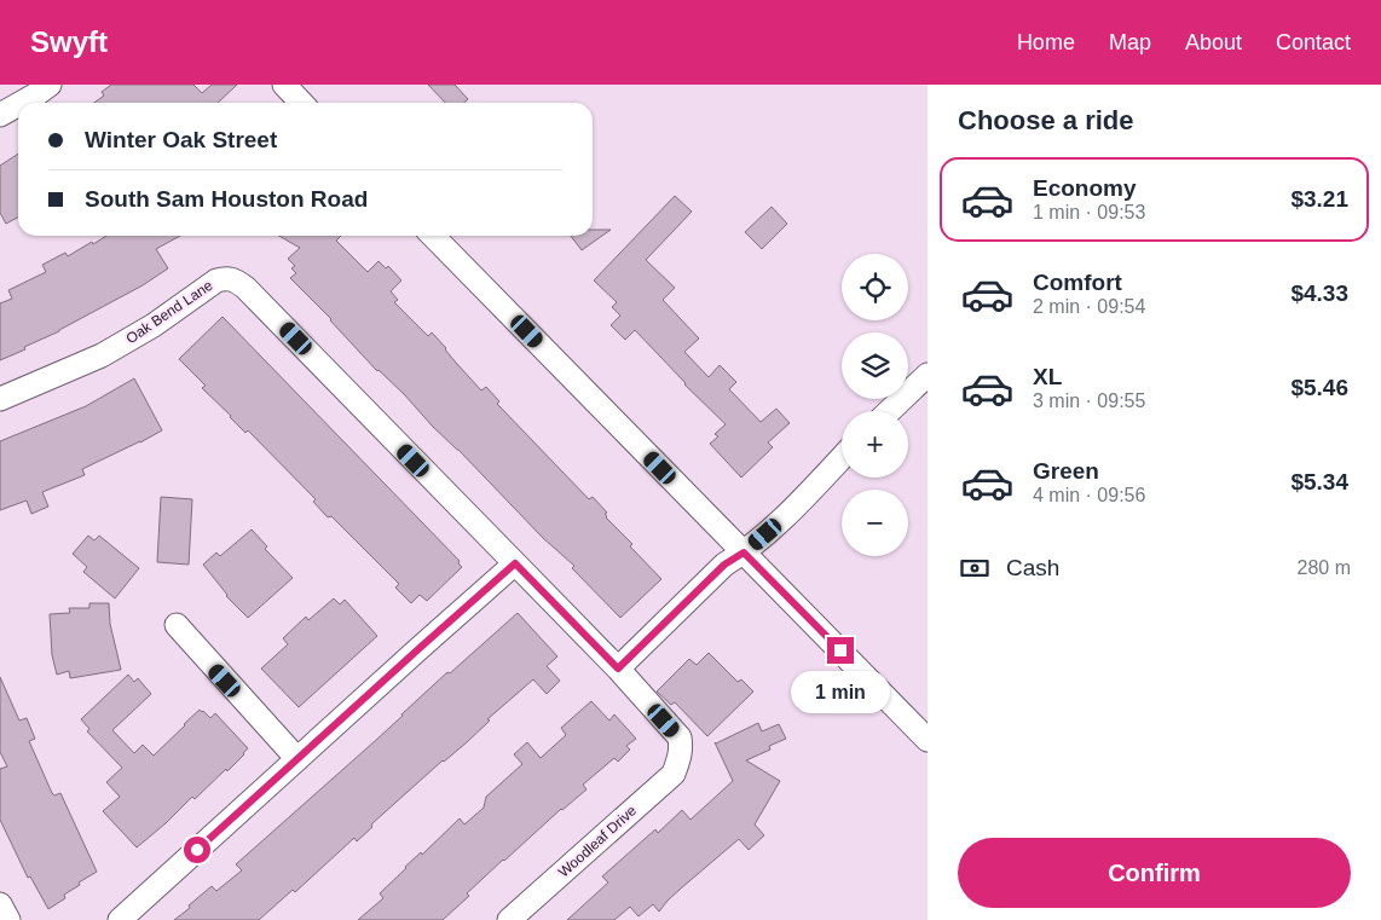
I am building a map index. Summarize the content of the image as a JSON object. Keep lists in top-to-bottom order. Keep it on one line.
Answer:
{"streets":{"street":["Oak Bend Lane","Woodleaf Drive"]},"crossings":[["Oak Bend Lane","Woodleaf Drive"]],"page":{"header":"Swyft","nav":["Home","Map","About","Contact"],"heading":"Choose a ride","banner":["Winter Oak Street","South Sam Houston Road"],"list":[{"name":"Economy","note":"1 min · 09:53","value":"$3.21"},{"name":"Comfort","note":"2 min · 09:54","value":"$4.33"},{"name":"XL","note":"3 min · 09:55","value":"$5.46"},{"name":"Green","note":"4 min · 09:56","value":"$5.34"}],"map_buttons":["+","−"],"pay":["Cash","280 m"],"bubble":"1 min","buttons":"Confirm"}}
